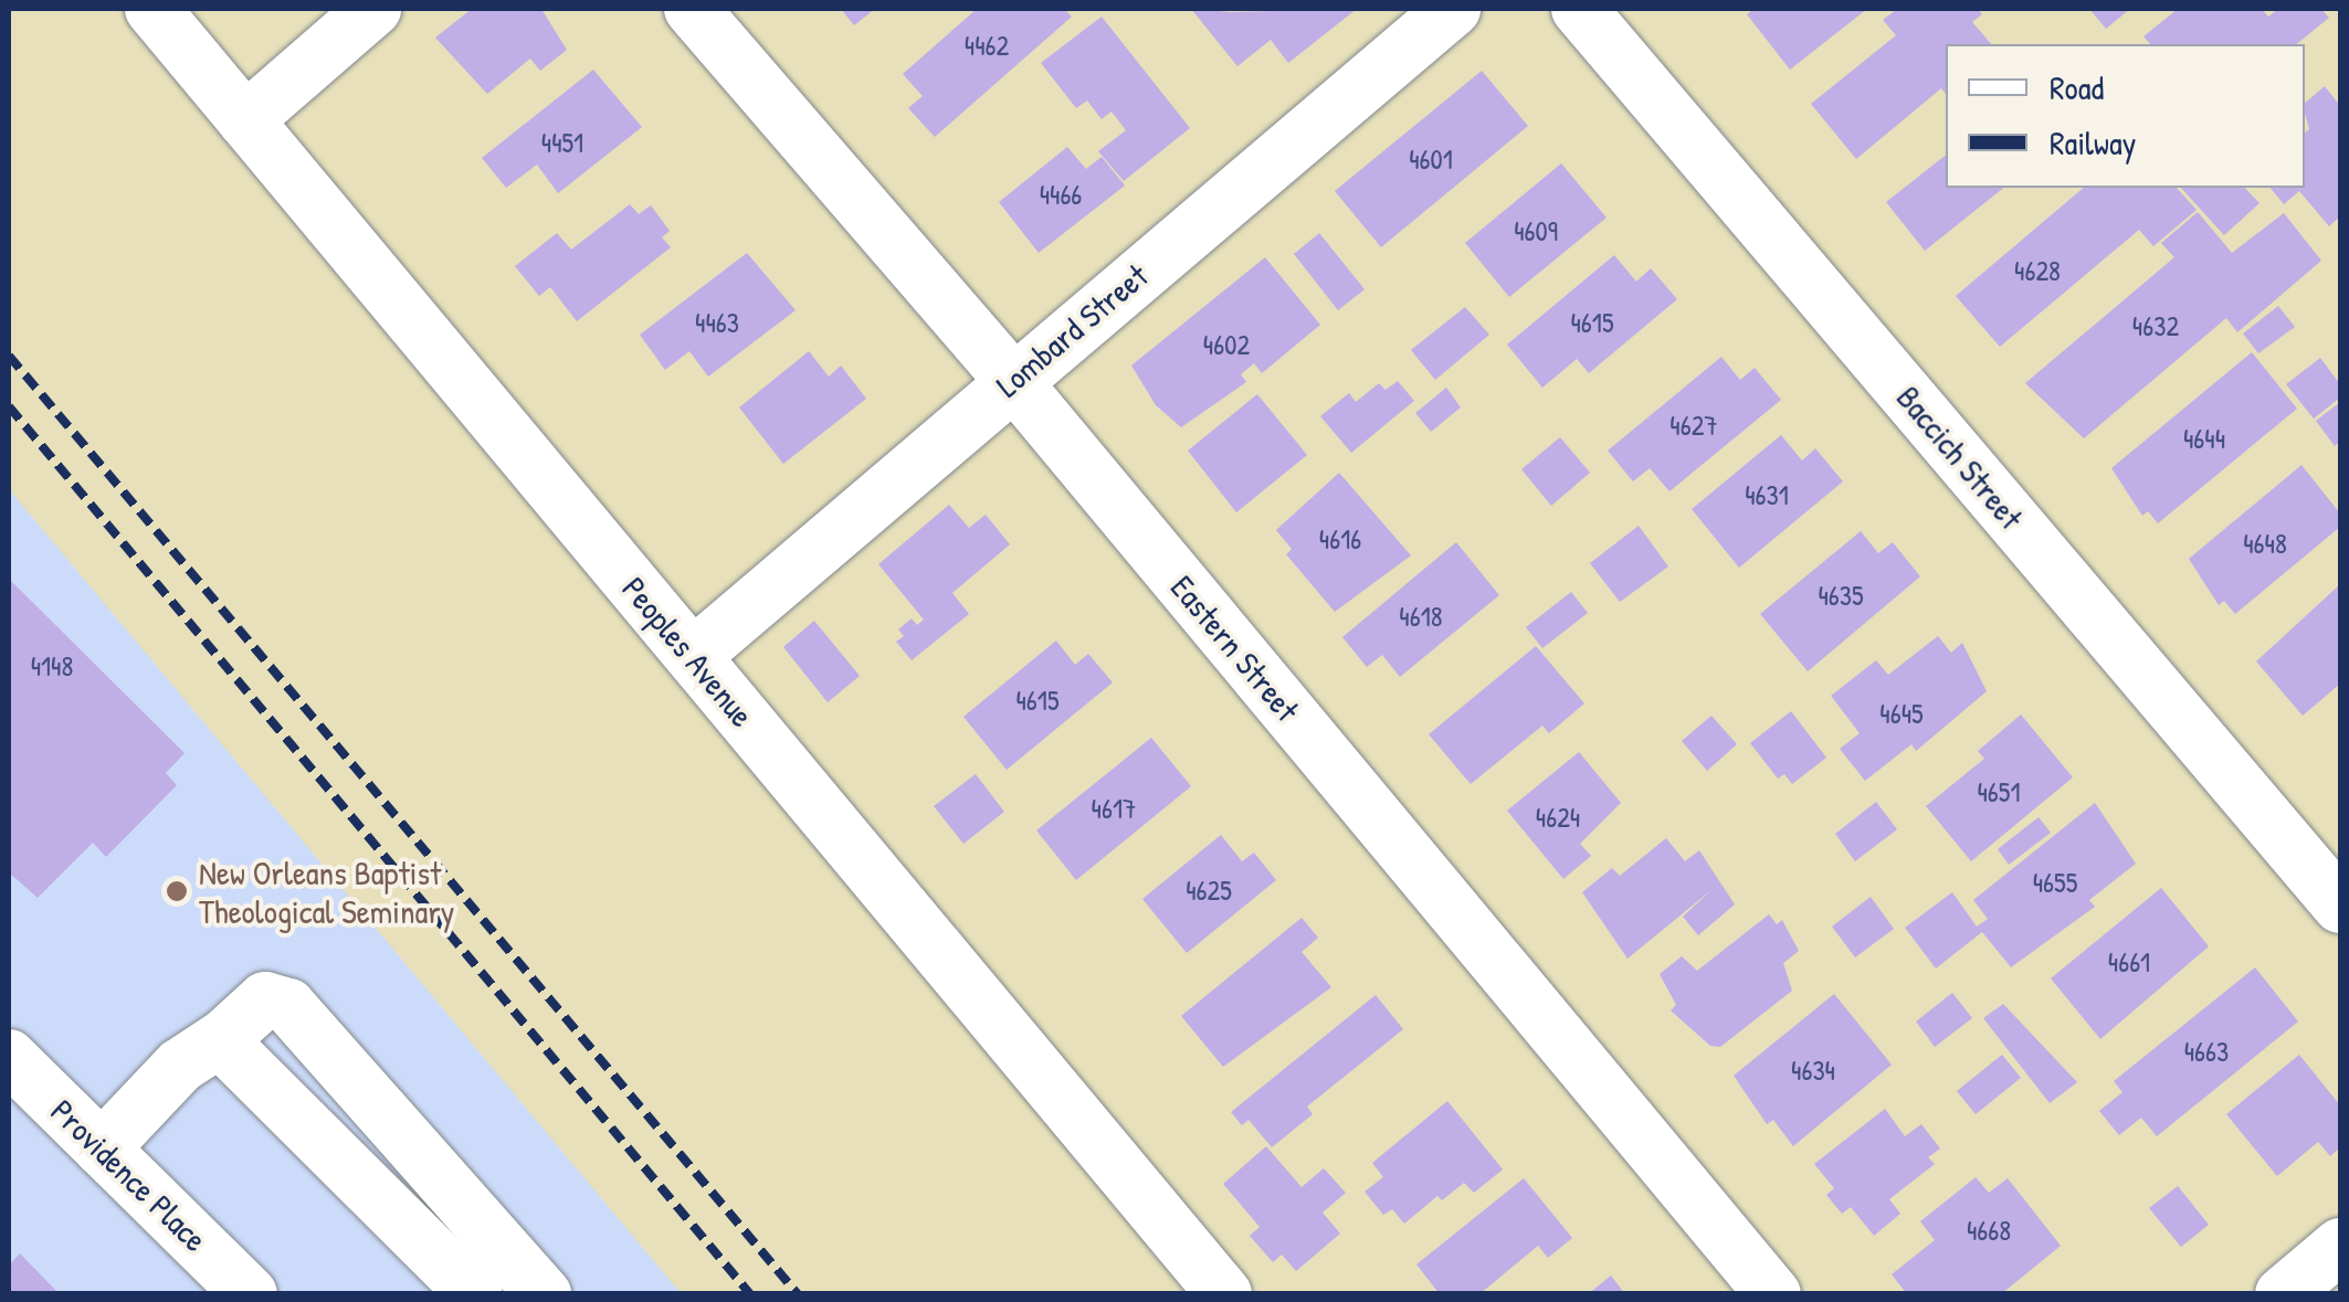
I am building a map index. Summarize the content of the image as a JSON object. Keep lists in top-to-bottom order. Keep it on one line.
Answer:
{"streets":{"street":["Lombard Street","Baccich Street","Eastern Street","Peoples Avenue","Providence Place"]},"crossings":[["Lombard Street","Eastern Street"],["Lombard Street","Peoples Avenue"]],"places":["New Orleans Baptist Theological Seminary"],"house_numbers":["4462","4451","4601","4466","4609","4628","4463","4615","4632","4602","4627","4644","4631","4616","4648","4635","4618","4148","4615","4645","4651","4617","4624","4655","4625","4661","4663","4634","4668"],"legend":["Road","Railway"]}
